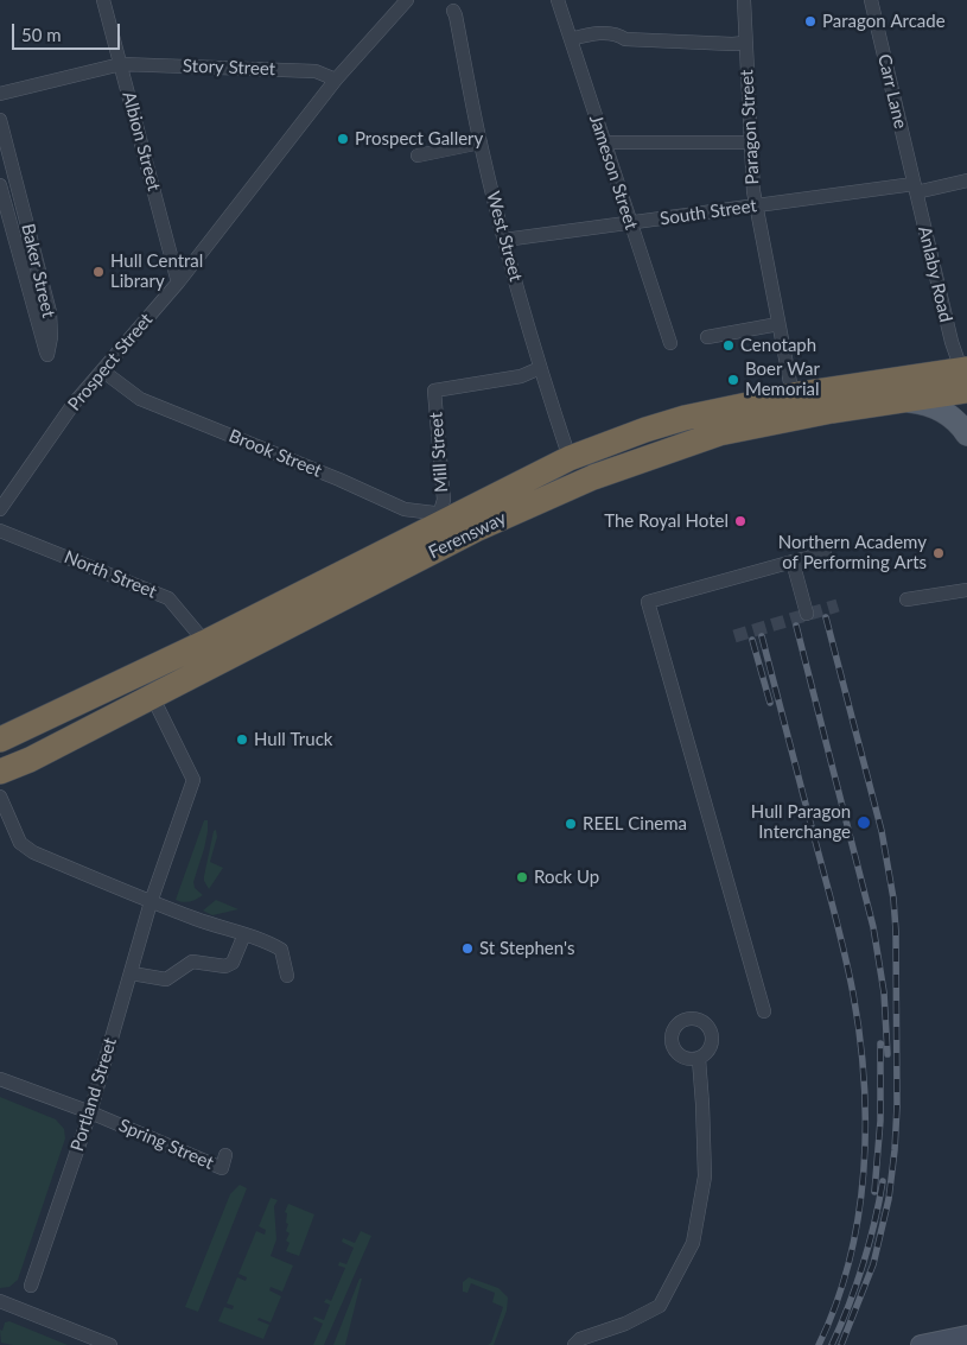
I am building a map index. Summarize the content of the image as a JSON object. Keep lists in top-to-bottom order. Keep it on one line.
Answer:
{"streets":{"highway":["Ferensway"],"street":["Story Street","Carr Lane","Paragon Street","Albion Street","Jameson Street","South Street","West Street","Baker Street","Anlaby Road","Prospect Street","Mill Street","Brook Street","North Street","Portland Street","Spring Street"]},"crossings":[["Story Street","Albion Street"],["Story Street","Prospect Street"],["Carr Lane","South Street"],["Carr Lane","Anlaby Road"],["Paragon Street","South Street"],["Paragon Street","Ferensway"],["Albion Street","Prospect Street"],["Jameson Street","South Street"],["South Street","West Street"],["South Street","Anlaby Road"],["West Street","Mill Street"],["West Street","Ferensway"],["Anlaby Road","Ferensway"],["Prospect Street","Brook Street"],["Mill Street","Brook Street"],["Mill Street","Ferensway"],["Brook Street","Ferensway"],["Ferensway","North Street"],["Ferensway","Portland Street"],["Portland Street","Spring Street"]],"places":["Paragon Arcade","Prospect Gallery","Hull Central Library","Cenotaph","Boer War Memorial","The Royal Hotel","Northern Academy of Performing Arts","Hull Truck","Hull Paragon Interchange","REEL Cinema","Rock Up","St Stephen's"],"scale_bar":"50 m"}
